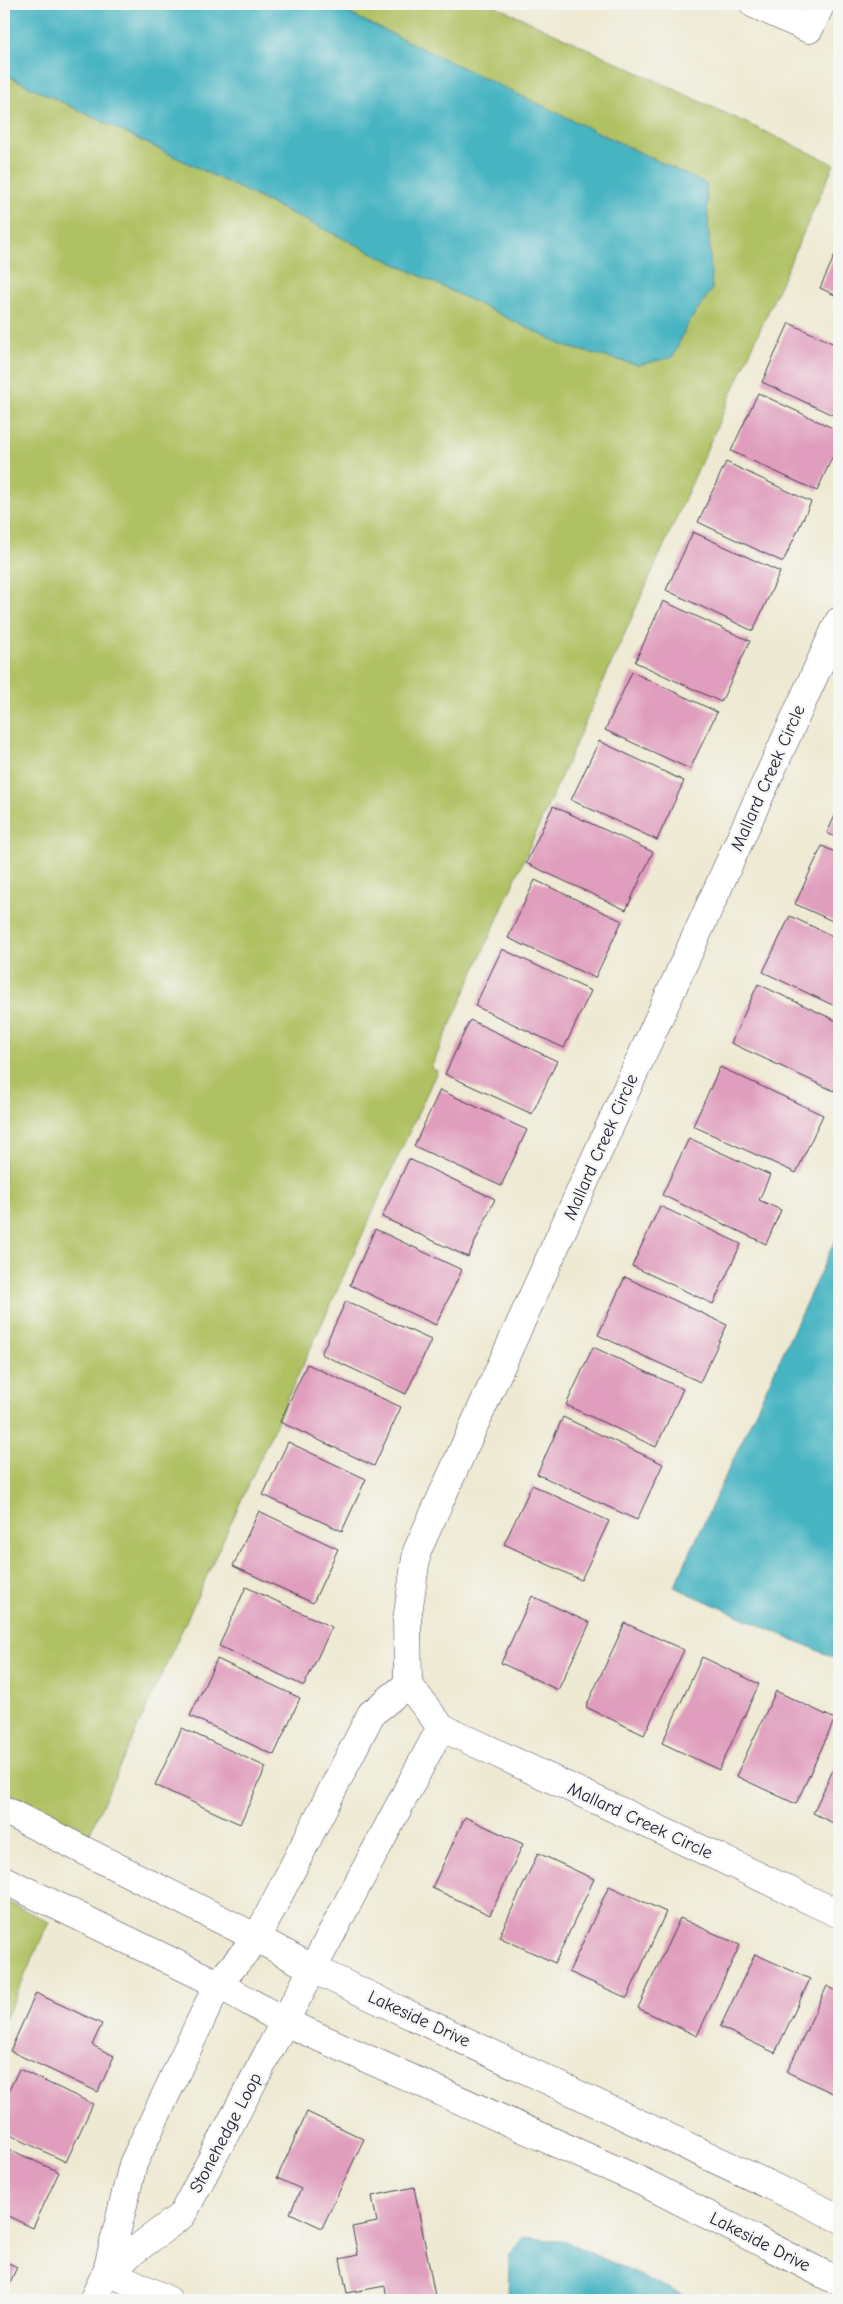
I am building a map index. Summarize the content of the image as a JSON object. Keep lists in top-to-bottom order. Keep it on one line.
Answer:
{"streets":{"street":["Mallard Creek Circle","Lakeside Drive","Stonehedge Loop"]},"crossings":[["Lakeside Drive","Stonehedge Loop"]]}
